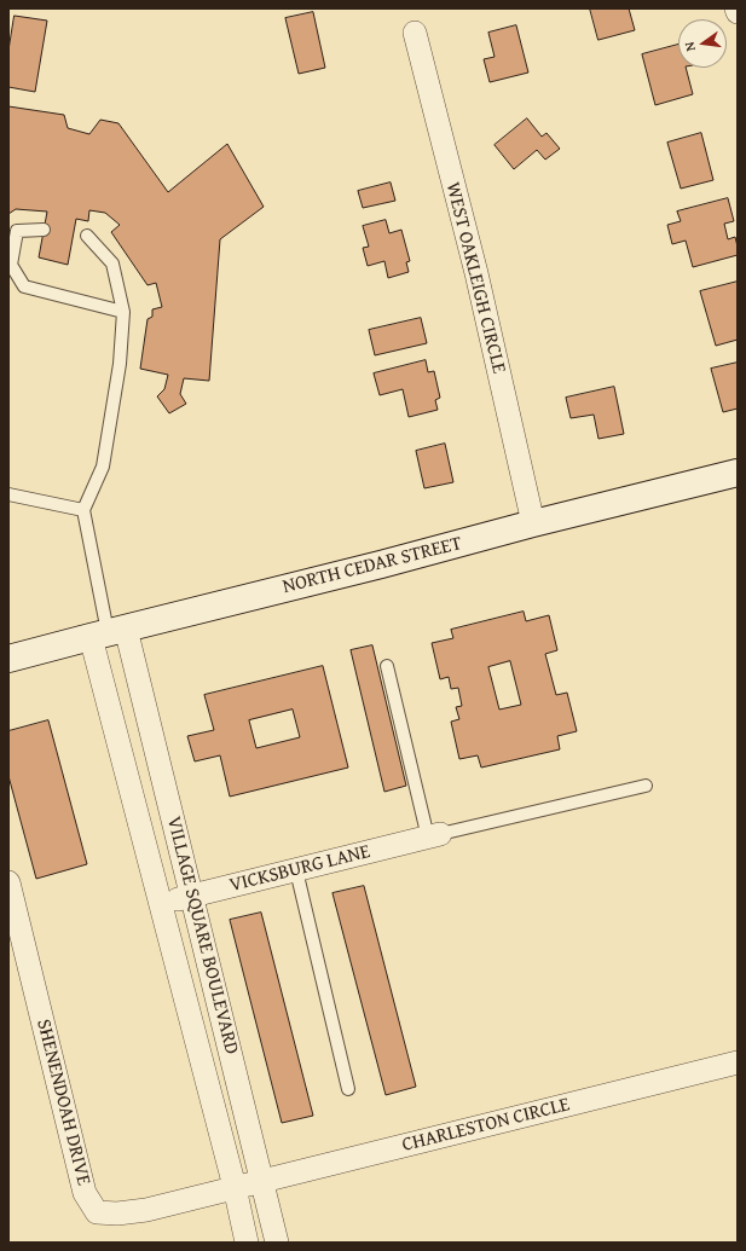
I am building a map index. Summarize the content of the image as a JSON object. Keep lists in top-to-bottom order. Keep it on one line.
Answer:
{"streets":{"street":["WEST OAKLEIGH CIRCLE","NORTH CEDAR STREET","VICKSBURG LANE","VILLAGE SQUARE BOULEVARD","SHENENDOAH DRIVE","CHARLESTON CIRCLE"]},"crossings":[["WEST OAKLEIGH CIRCLE","NORTH CEDAR STREET"],["NORTH CEDAR STREET","VILLAGE SQUARE BOULEVARD"],["VICKSBURG LANE","VILLAGE SQUARE BOULEVARD"],["VILLAGE SQUARE BOULEVARD","SHENENDOAH DRIVE"],["VILLAGE SQUARE BOULEVARD","CHARLESTON CIRCLE"],["SHENENDOAH DRIVE","CHARLESTON CIRCLE"]],"north":"left"}
